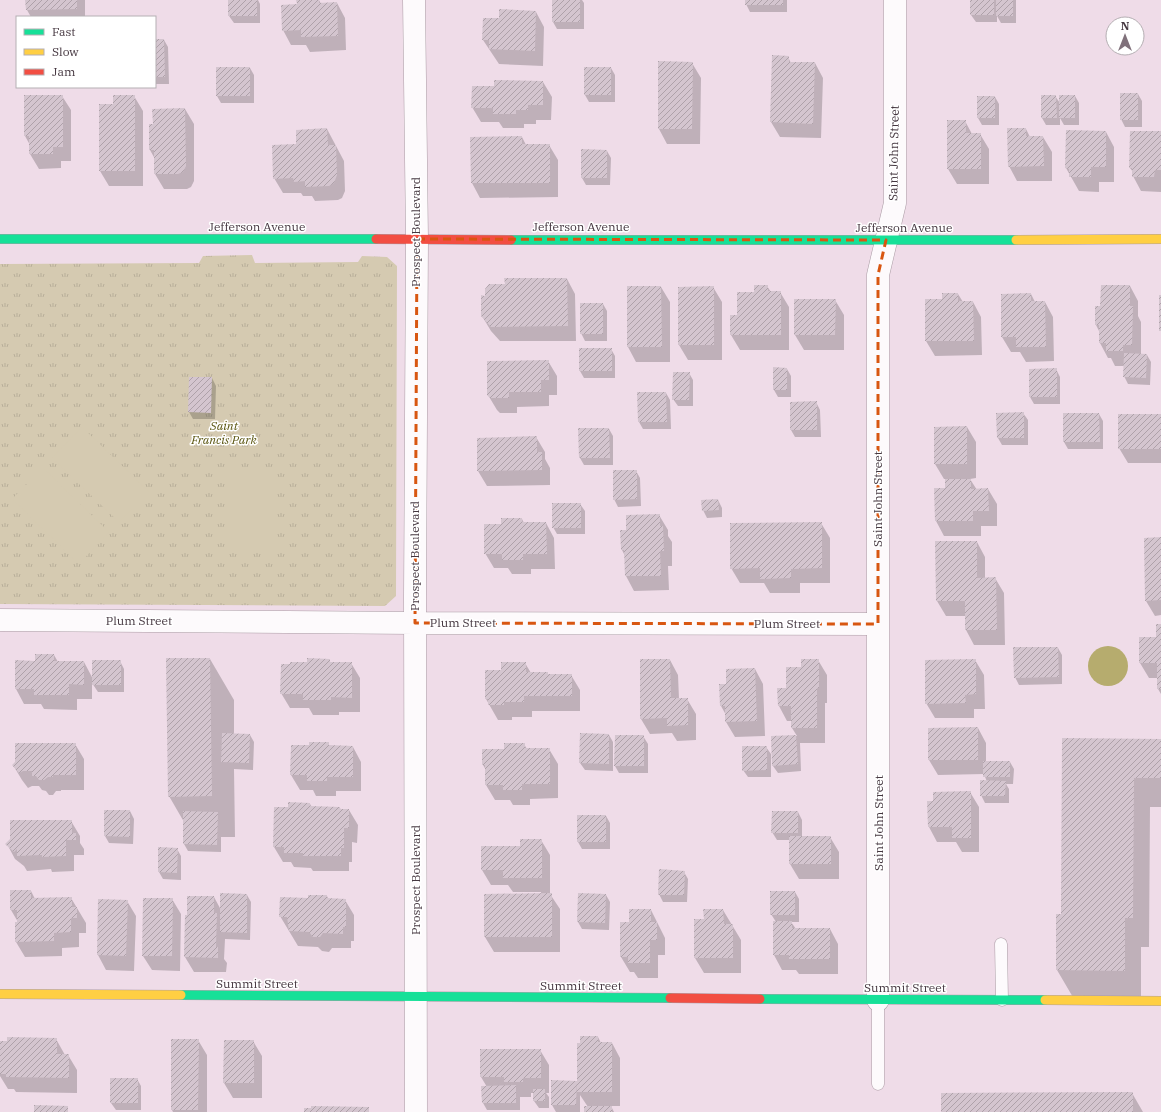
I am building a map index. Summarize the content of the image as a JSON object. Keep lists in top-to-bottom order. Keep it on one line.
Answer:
{"streets":{"street":["Saint John Street","Jefferson Avenue","Prospect Boulevard","Plum Street","Summit Street"]},"crossings":[["Saint John Street","Jefferson Avenue"],["Saint John Street","Plum Street"],["Saint John Street","Summit Street"],["Jefferson Avenue","Prospect Boulevard"],["Prospect Boulevard","Plum Street"],["Prospect Boulevard","Summit Street"]],"parks":["Saint Francis Park"],"legend":["Fast","Slow","Jam"],"north":"top"}
